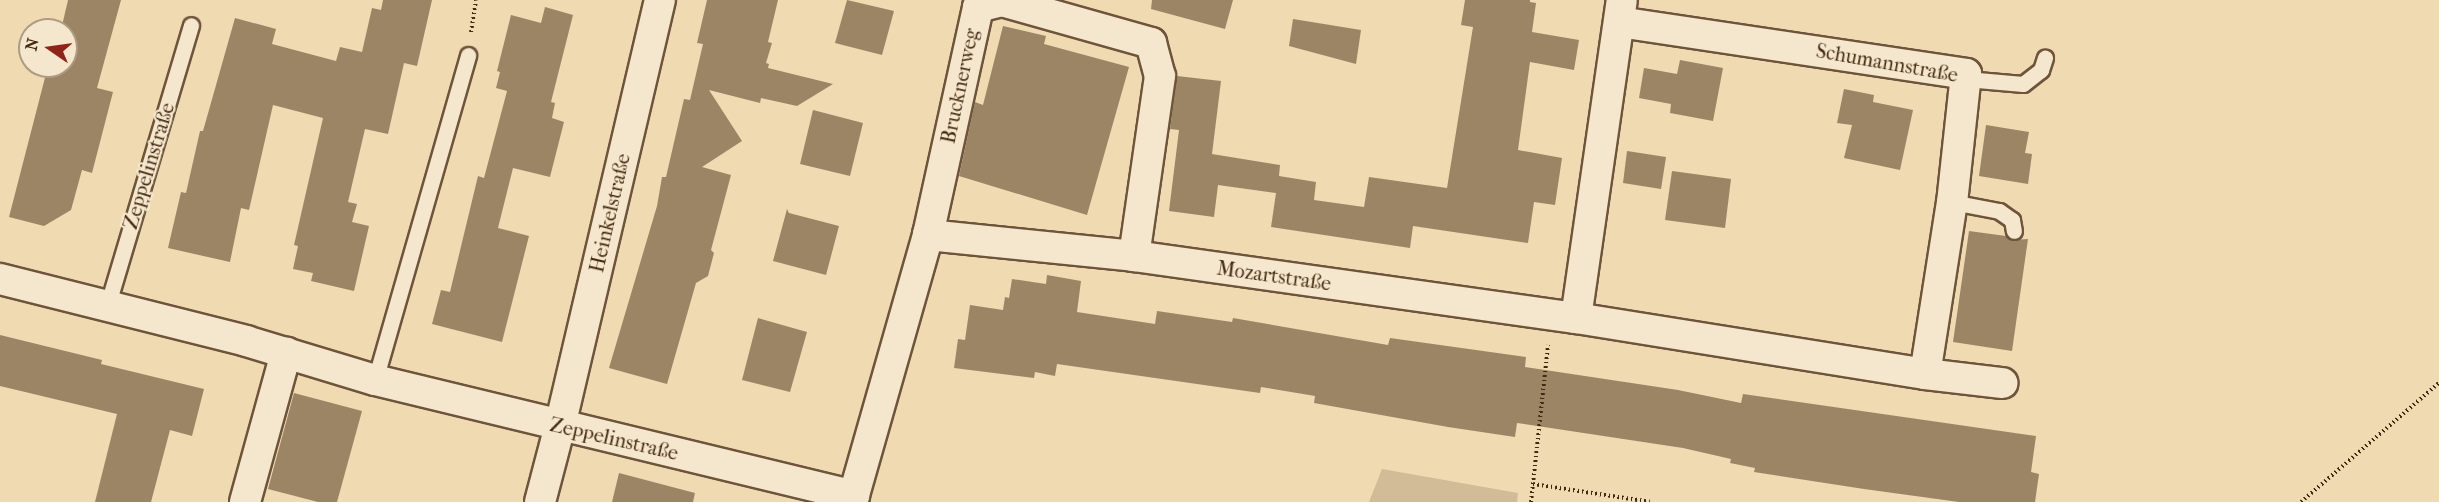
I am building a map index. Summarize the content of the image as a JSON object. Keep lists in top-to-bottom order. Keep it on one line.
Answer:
{"streets":{"street":["Schumannstraße","Brucknerweg","Zeppelinstraße","Heinkelstraße","Mozartstraße"]},"crossings":[["Brucknerweg","Mozartstraße"],["Zeppelinstraße","Heinkelstraße"]],"north":"left"}
